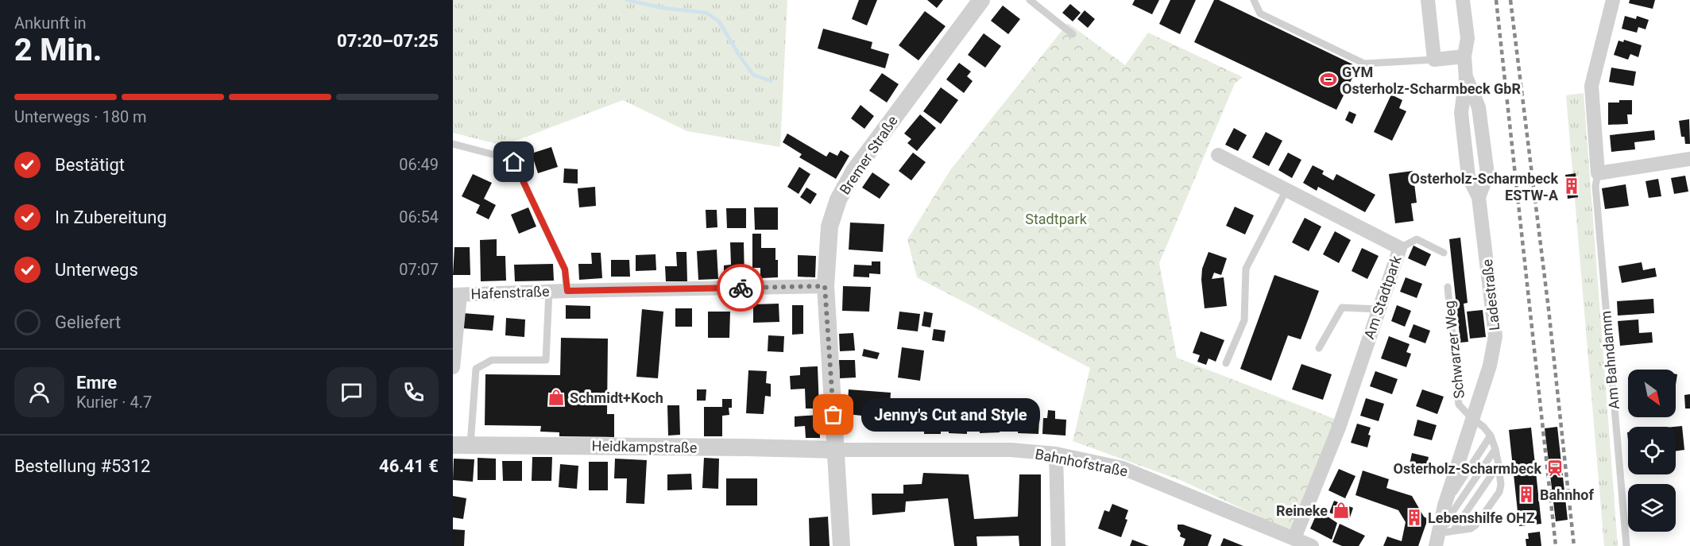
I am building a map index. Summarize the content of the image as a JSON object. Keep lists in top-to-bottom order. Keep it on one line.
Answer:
{"streets":{"street":["Bremer Straße","Hafenstraße","Ladestraße","Am Stadtpark","Schwarzer Weg","Heidkampstraße","Bahnhofstraße"],"lane":["Am Bahndamm"]},"crossings":[["Bremer Straße","Hafenstraße"],["Bremer Straße","Heidkampstraße"],["Bremer Straße","Bahnhofstraße"],["Ladestraße","Schwarzer Weg"],["Am Stadtpark","Bahnhofstraße"],["Heidkampstraße","Bahnhofstraße"]],"parks":["Stadtpark"],"places":{"sports":["GYM Osterholz-Scharmbeck GbR"],"building":["Osterholz-Scharmbeck ESTW-A","Bahnhof","Lebenshilfe OHZ"],"shop":["Schmidt+Koch","Reineke"],"other":["Jenny's Cut and Style"],"station":["Osterholz-Scharmbeck"]},"north":"bottom right","page":{"heading":["2 Min.","Ankunft in","07:20–07:25"],"panel":["Emre","Kurier · 4.7","Bestellung #5312","46.41 €"],"bar":"Unterwegs · 180 m","list":[["Bestätigt","06:49"],["In Zubereitung","06:54"],["Unterwegs","07:07"],"Geliefert"],"bubble":"Jenny's Cut and Style"}}
